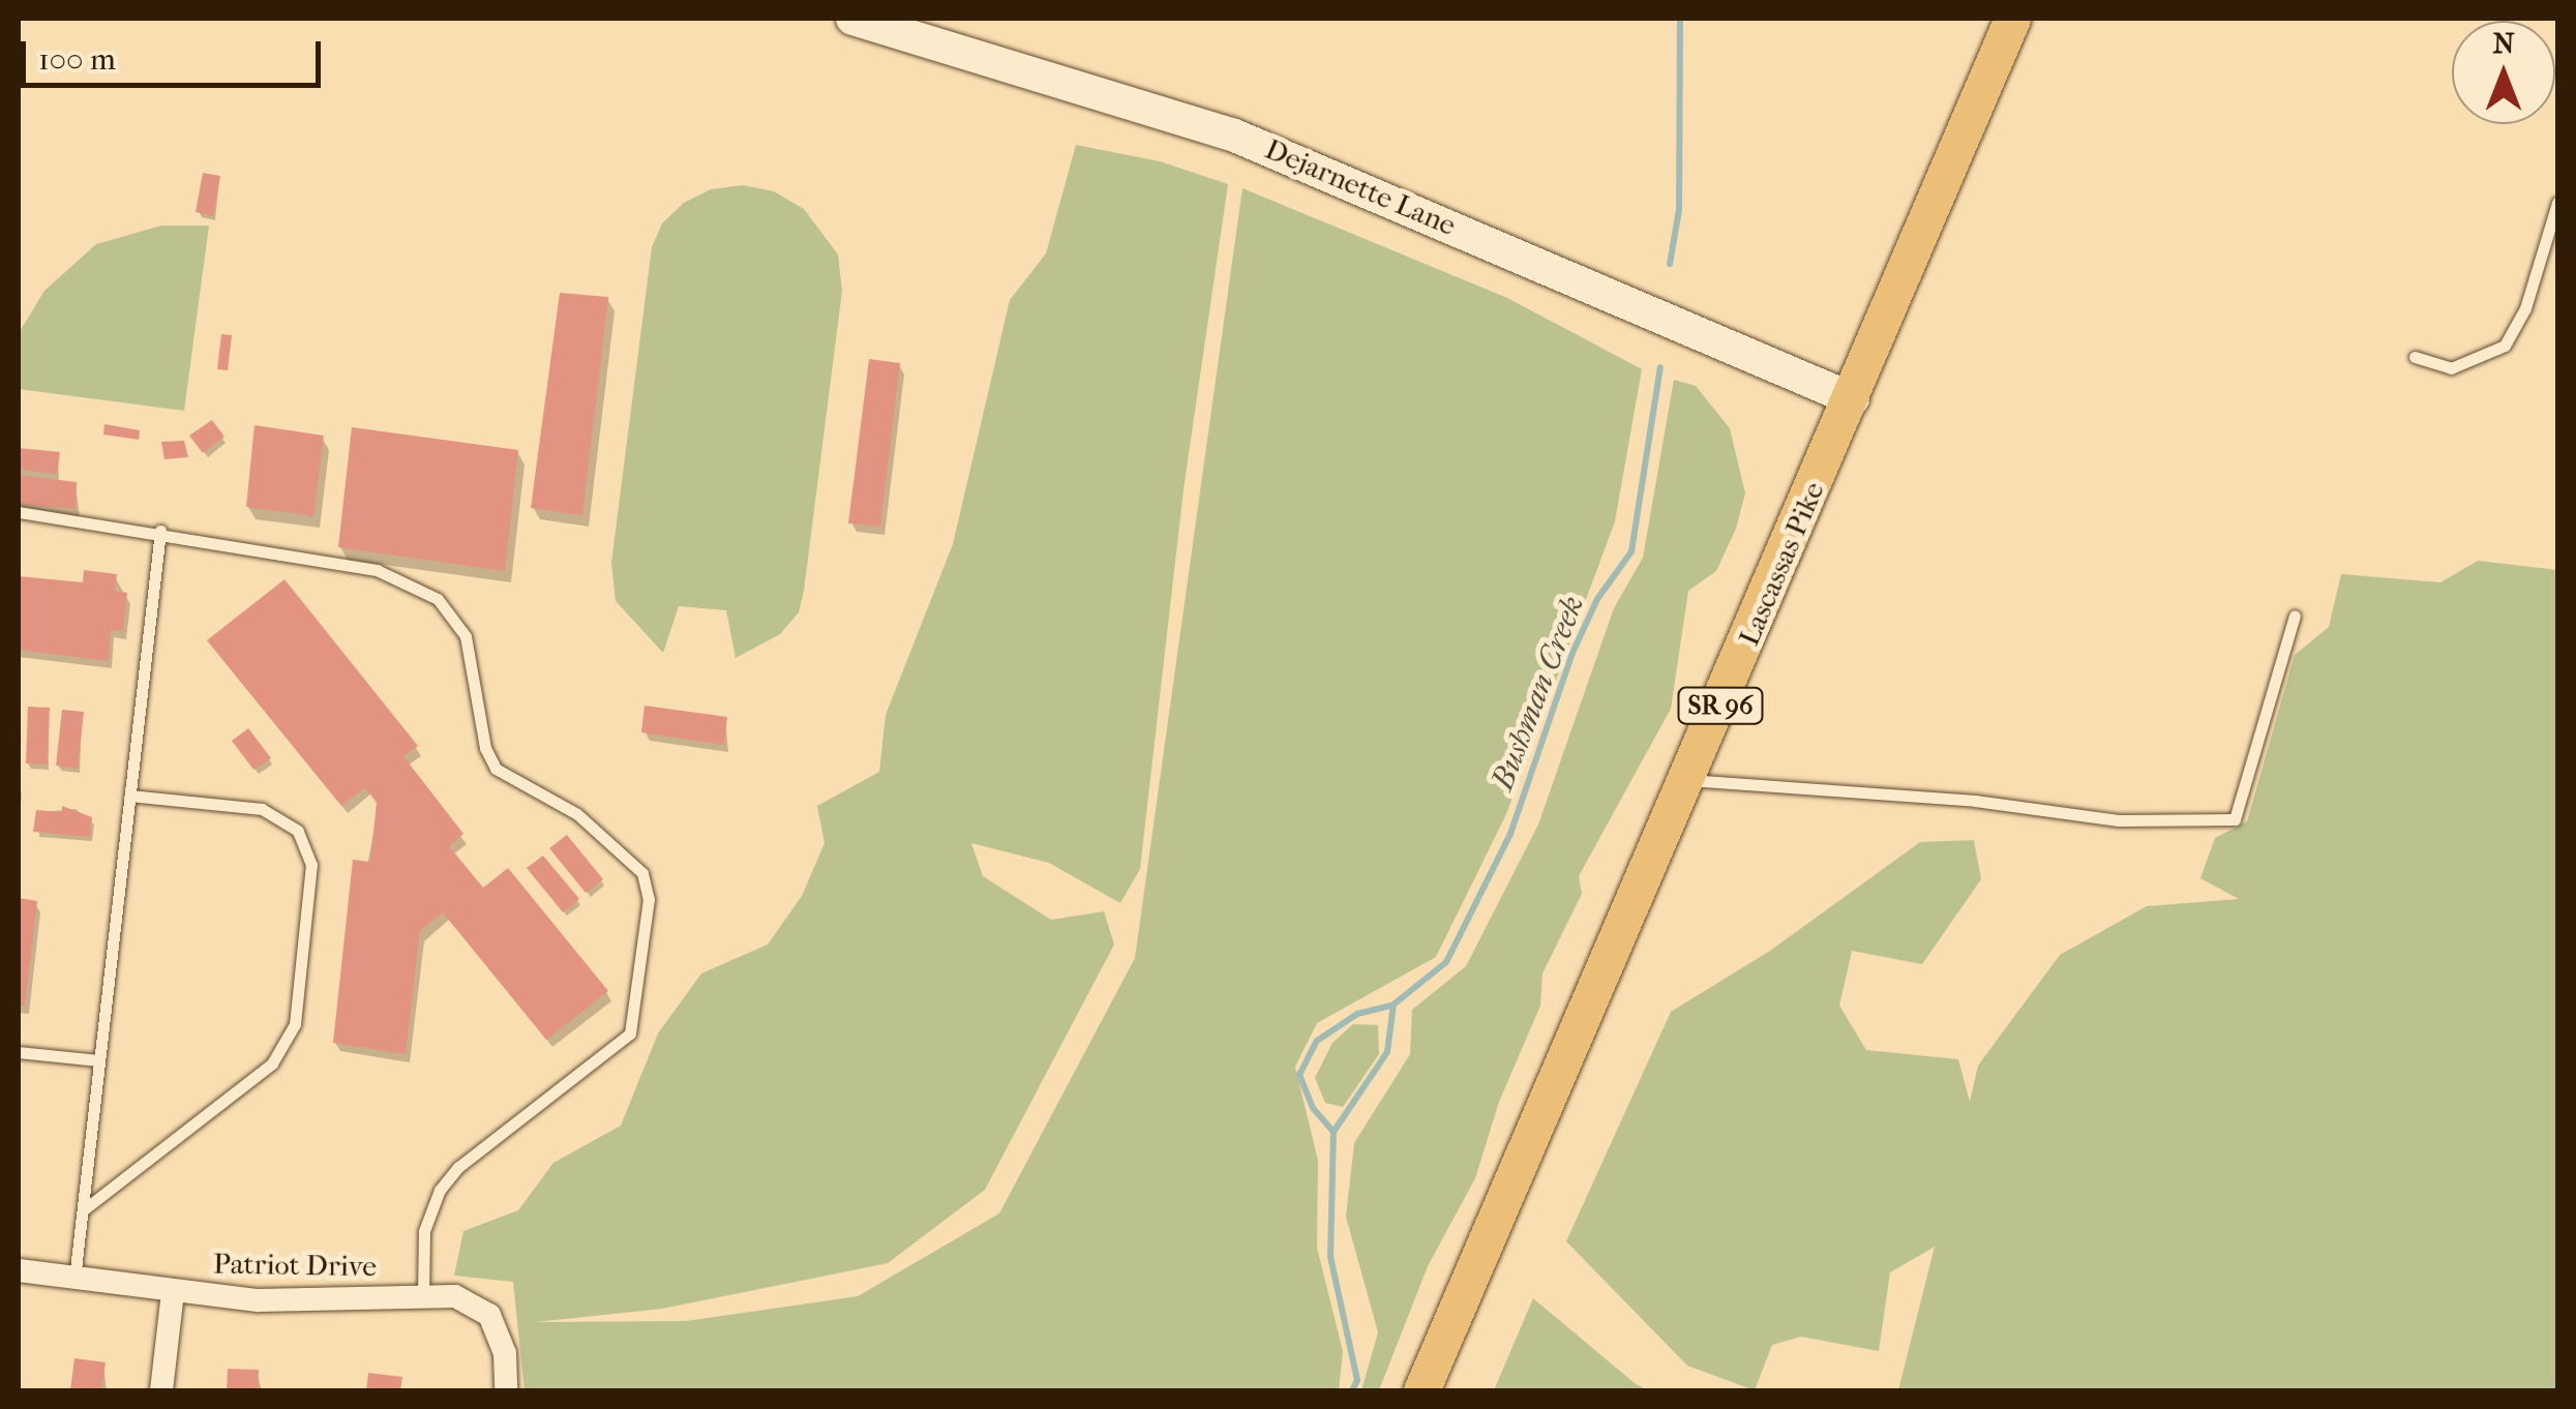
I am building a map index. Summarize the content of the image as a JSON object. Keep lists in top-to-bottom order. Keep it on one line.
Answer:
{"streets":{"main road":["Dejarnette Lane","Lascassas Pike","SR 96"],"street":["Patriot Drive"]},"crossings":[["Dejarnette Lane","Lascassas Pike"]],"water":["Bushman Creek"],"scale_bar":"100 m","north":"top"}
